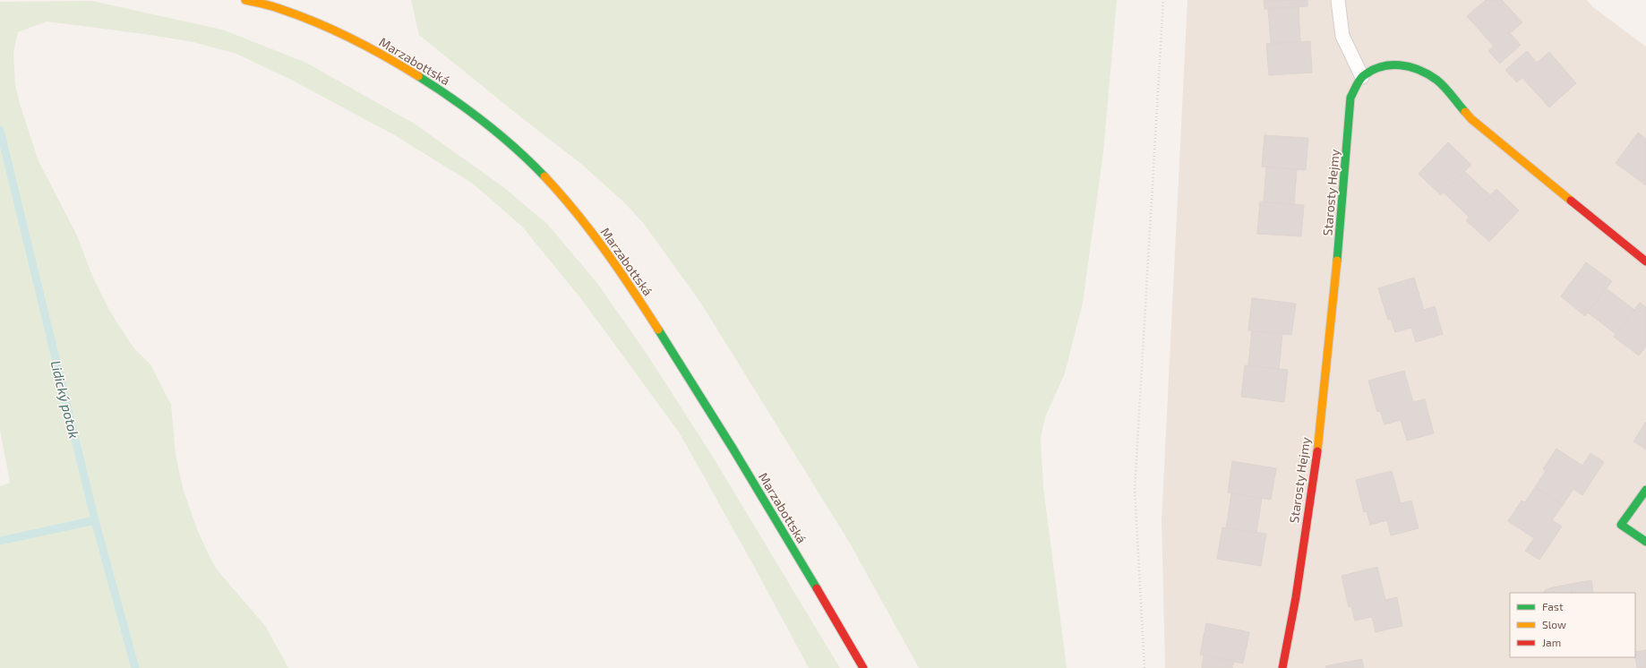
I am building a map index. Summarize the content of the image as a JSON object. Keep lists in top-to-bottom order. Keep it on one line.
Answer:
{"streets":{"street":["Marzabottská","Starosty Hejmy"]},"water":["Lidický potok"],"legend":["Fast","Slow","Jam"]}
